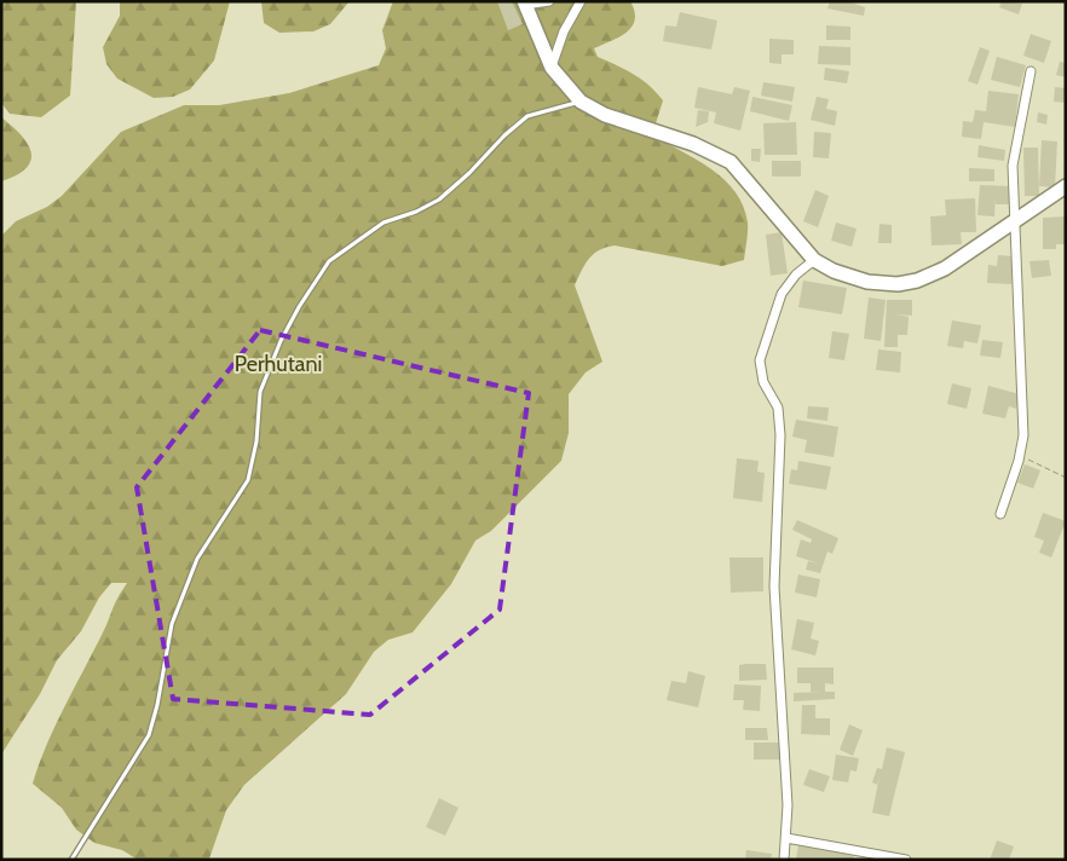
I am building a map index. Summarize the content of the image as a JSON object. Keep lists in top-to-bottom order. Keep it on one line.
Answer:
{"parks":["Perhutani"]}
